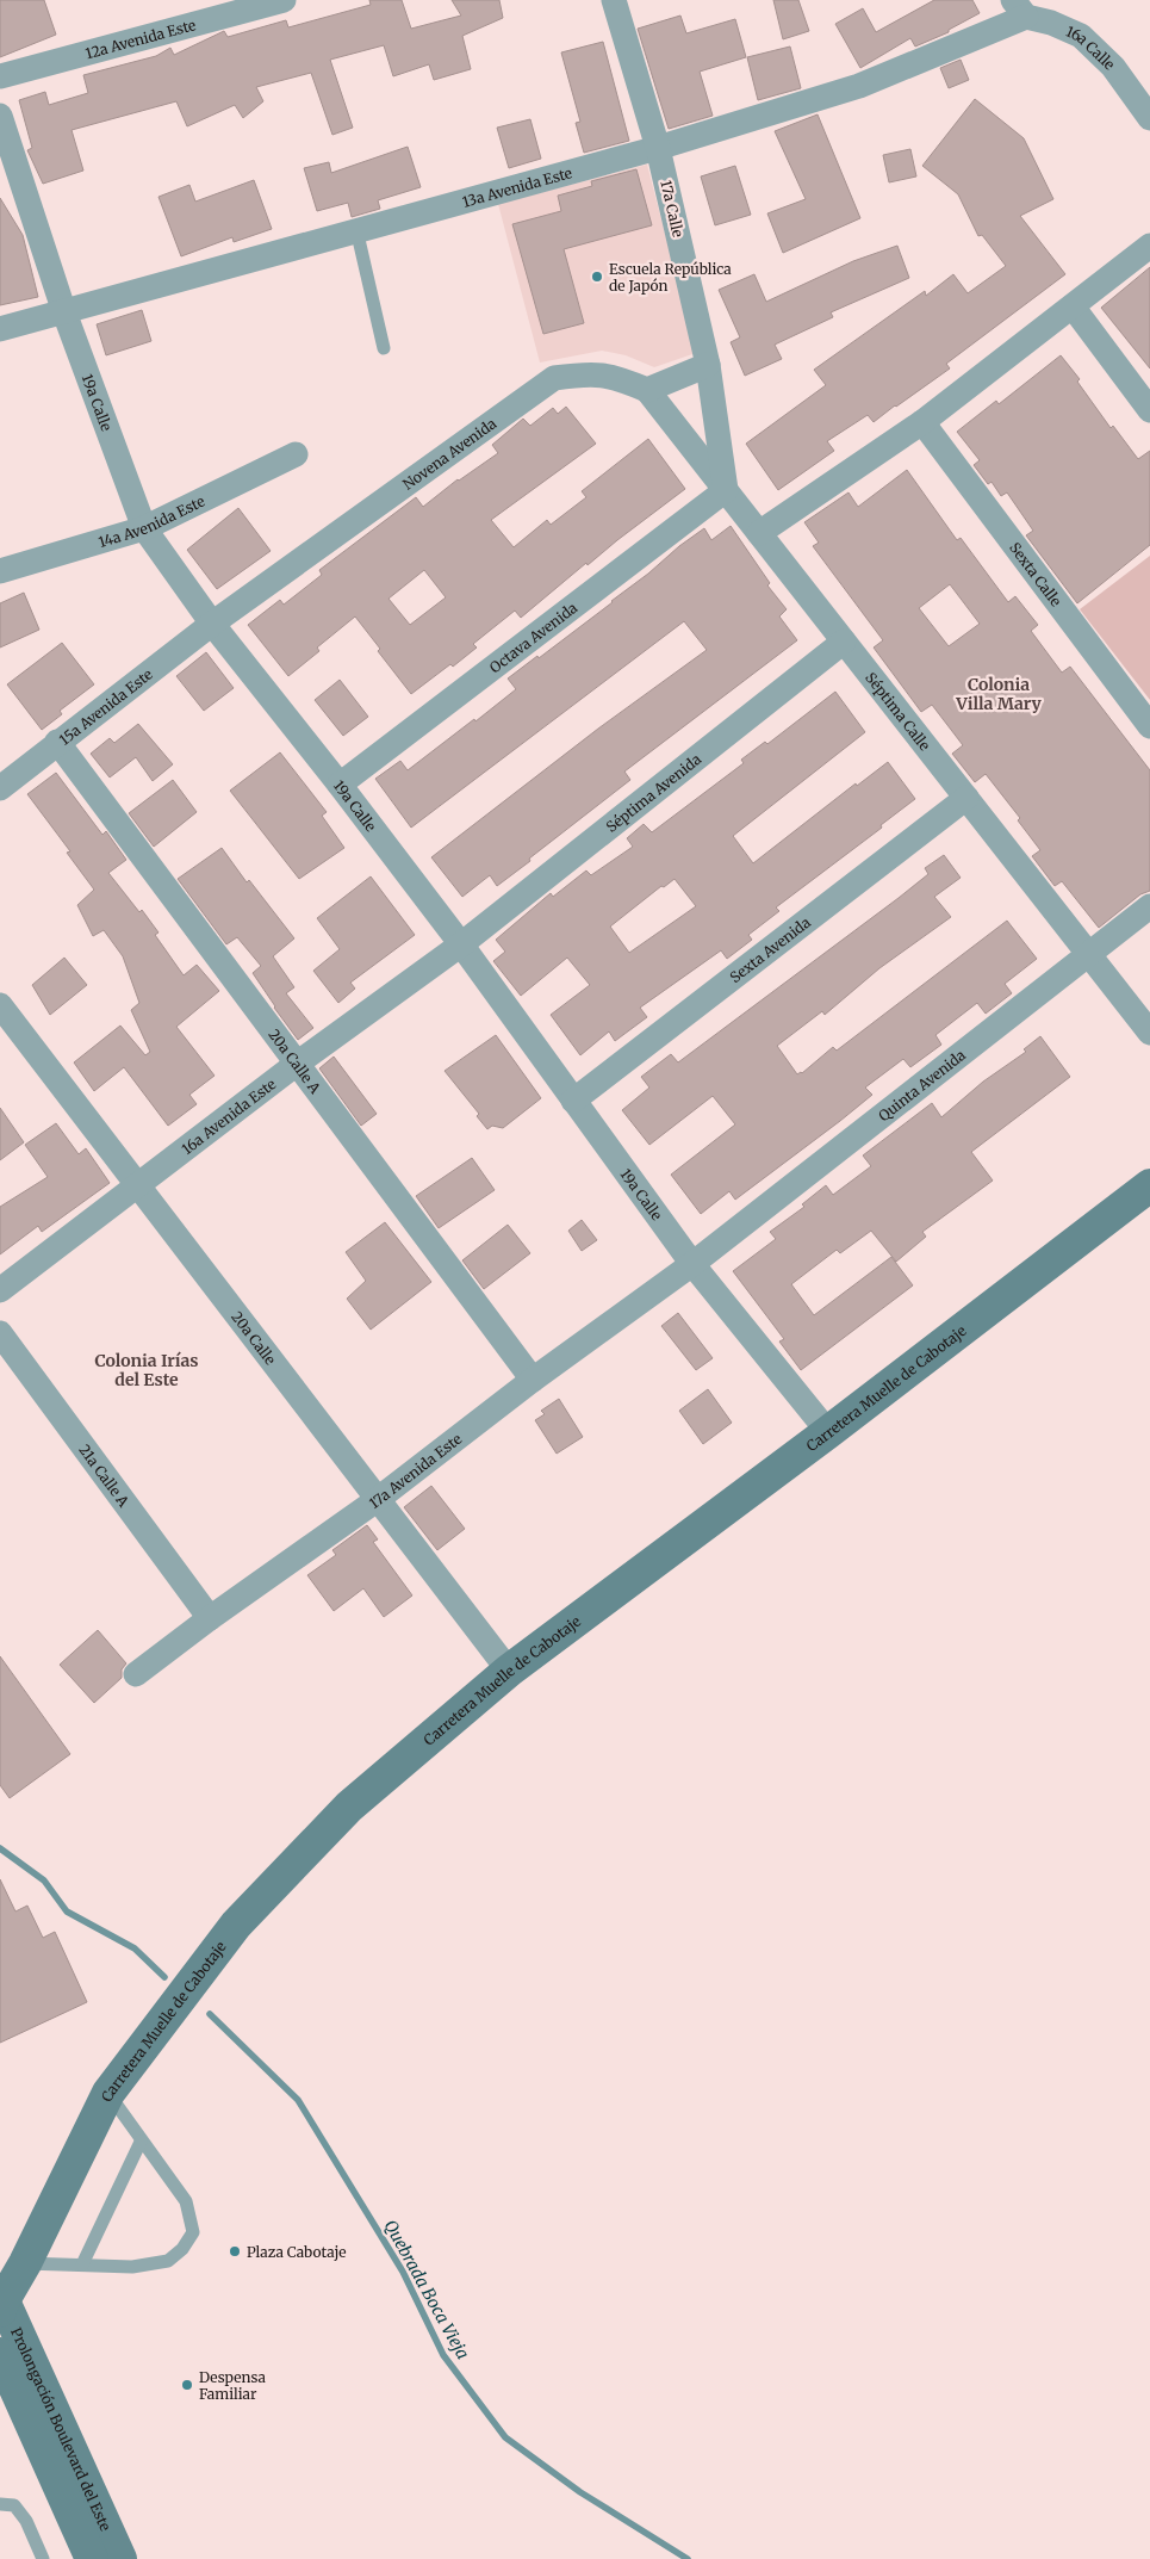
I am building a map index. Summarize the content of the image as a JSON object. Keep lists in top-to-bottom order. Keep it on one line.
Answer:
{"streets":{"main road":["Carretera Muelle de Cabotaje","Prolongación Boulevard del Este"],"street":["12a Avenida Este","16a Calle","13a Avenida Este","17a Calle","19a Calle","Novena Avenida","14a Avenida Este","Sexta Calle","Octava Avenida","15a Avenida Este","Séptima Calle","Séptima Avenida","Sexta Avenida","20a Calle A","Quinta Avenida","16a Avenida Este","20a Calle","17a Avenida Este","21a Calle A"]},"crossings":[["16a Calle","13a Avenida Este"],["13a Avenida Este","17a Calle"],["13a Avenida Este","19a Calle"],["17a Calle","Octava Avenida"],["17a Calle","Séptima Calle"],["19a Calle","Novena Avenida"],["19a Calle","14a Avenida Este"],["19a Calle","Octava Avenida"],["19a Calle","15a Avenida Este"],["19a Calle","Séptima Avenida"],["19a Calle","Sexta Avenida"],["19a Calle","Quinta Avenida"],["19a Calle","16a Avenida Este"],["19a Calle","Carretera Muelle de Cabotaje"],["19a Calle","17a Avenida Este"],["Novena Avenida","15a Avenida Este"],["Novena Avenida","Séptima Calle"],["Octava Avenida","Séptima Calle"],["15a Avenida Este","20a Calle A"],["Séptima Calle","Séptima Avenida"],["Séptima Calle","Sexta Avenida"],["Séptima Calle","Quinta Avenida"],["Séptima Avenida","16a Avenida Este"],["20a Calle A","16a Avenida Este"],["20a Calle A","17a Avenida Este"],["Quinta Avenida","17a Avenida Este"],["16a Avenida Este","20a Calle"],["20a Calle","Carretera Muelle de Cabotaje"],["20a Calle","17a Avenida Este"],["Carretera Muelle de Cabotaje","Prolongación Boulevard del Este"],["17a Avenida Este","21a Calle A"]],"districts":["Colonia Villa Mary","Colonia Irías del Este"],"water":["Quebrada Boca Vieja"],"places":["Escuela República de Japón","Plaza Cabotaje","Despensa Familiar"]}
